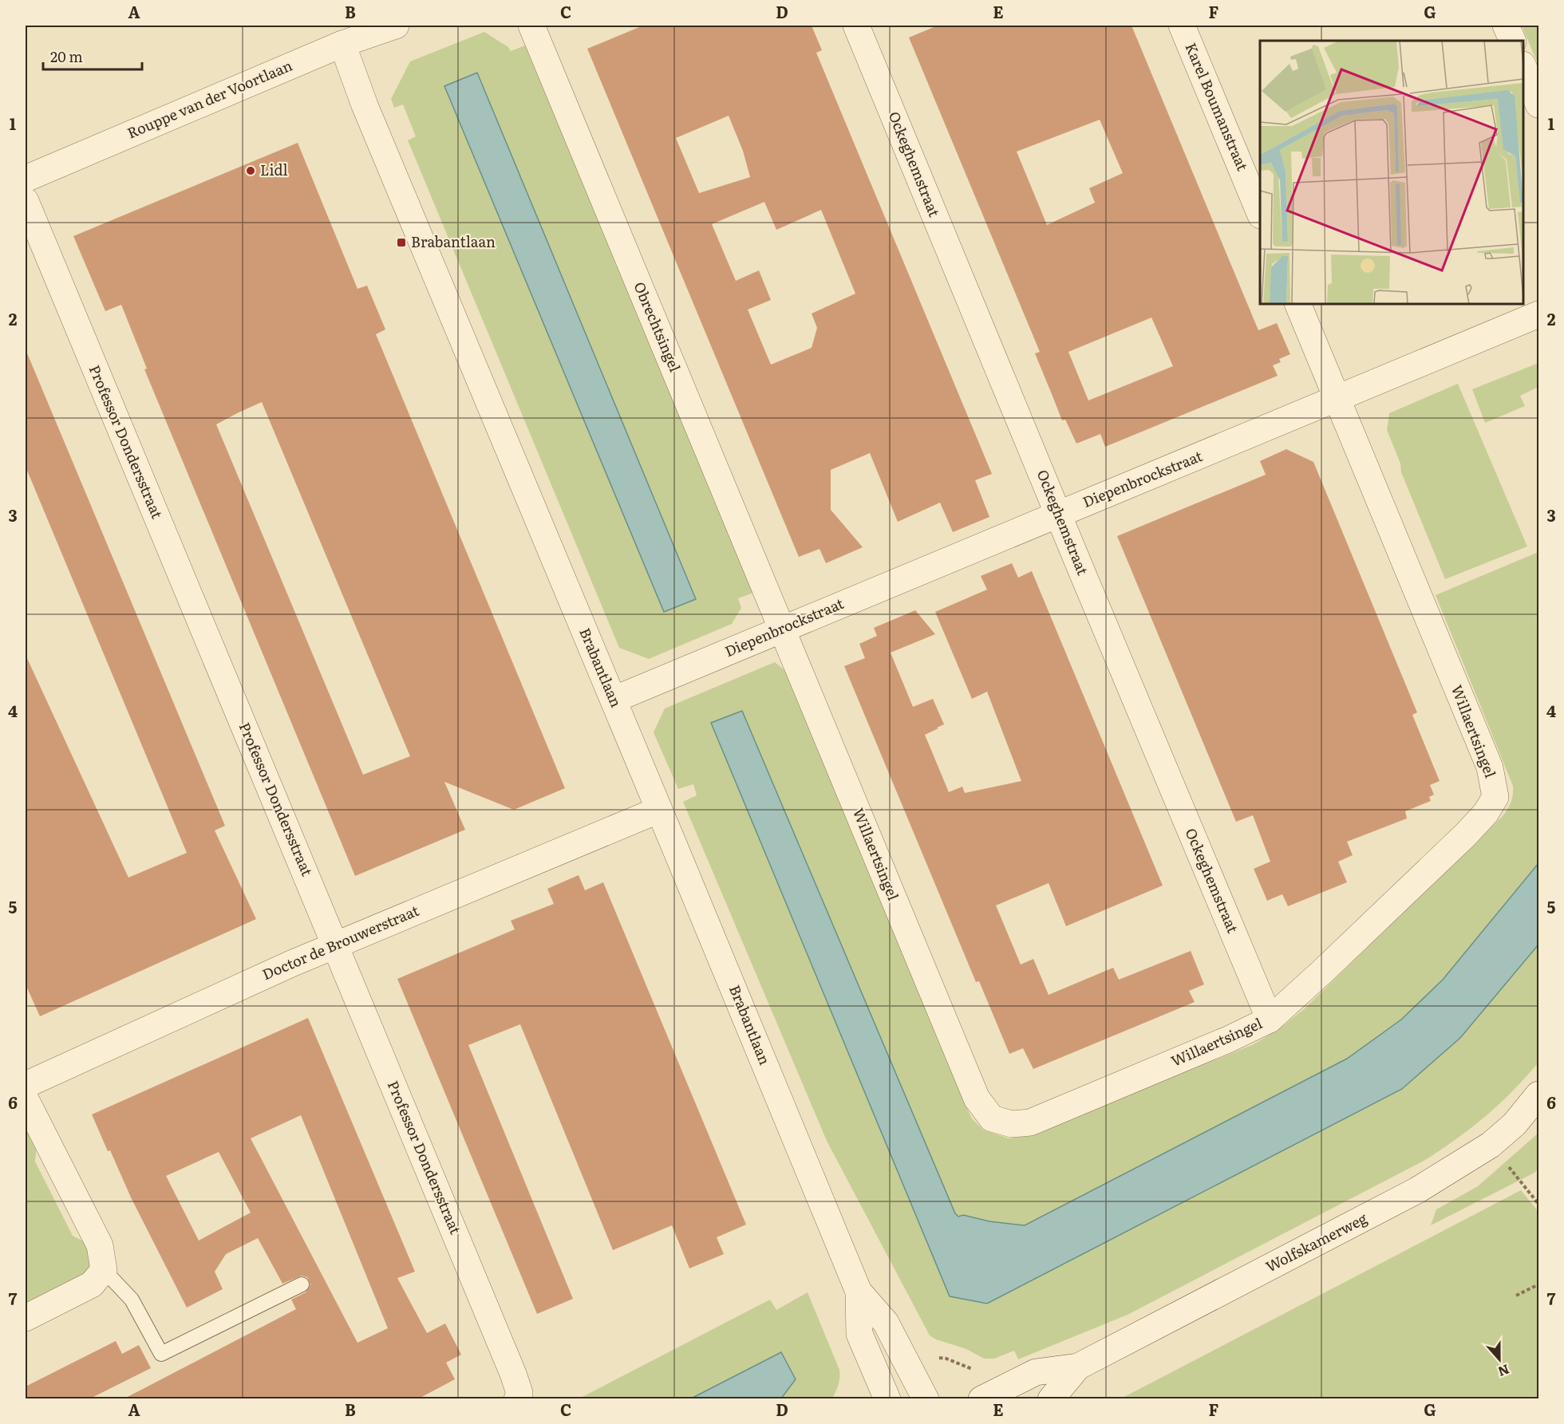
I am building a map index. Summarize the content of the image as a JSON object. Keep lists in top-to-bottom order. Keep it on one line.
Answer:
{"streets":{"street":["Rouppe van der Voortlaan","Karel Boumanstraat","Ockeghemstraat","Obrechtsingel","Professor Dondersstraat","Diepenbrockstraat","Brabantlaan","Willaertsingel","Doctor de Brouwerstraat","Wolfskamerweg"]},"crossings":[["Rouppe van der Voortlaan","Brabantlaan"],["Ockeghemstraat","Diepenbrockstraat"],["Ockeghemstraat","Willaertsingel"],["Obrechtsingel","Diepenbrockstraat"],["Obrechtsingel","Willaertsingel"],["Professor Dondersstraat","Doctor de Brouwerstraat"],["Diepenbrockstraat","Brabantlaan"],["Diepenbrockstraat","Willaertsingel"],["Brabantlaan","Doctor de Brouwerstraat"]],"places":{"other":["Lidl"],"transit":["Brabantlaan"]},"scale_bar":"20 m","north":"bottom","grid":{"columns":["A","B","C","D","E","F","G"],"rows":["1","2","3","4","5","6","7"]}}
